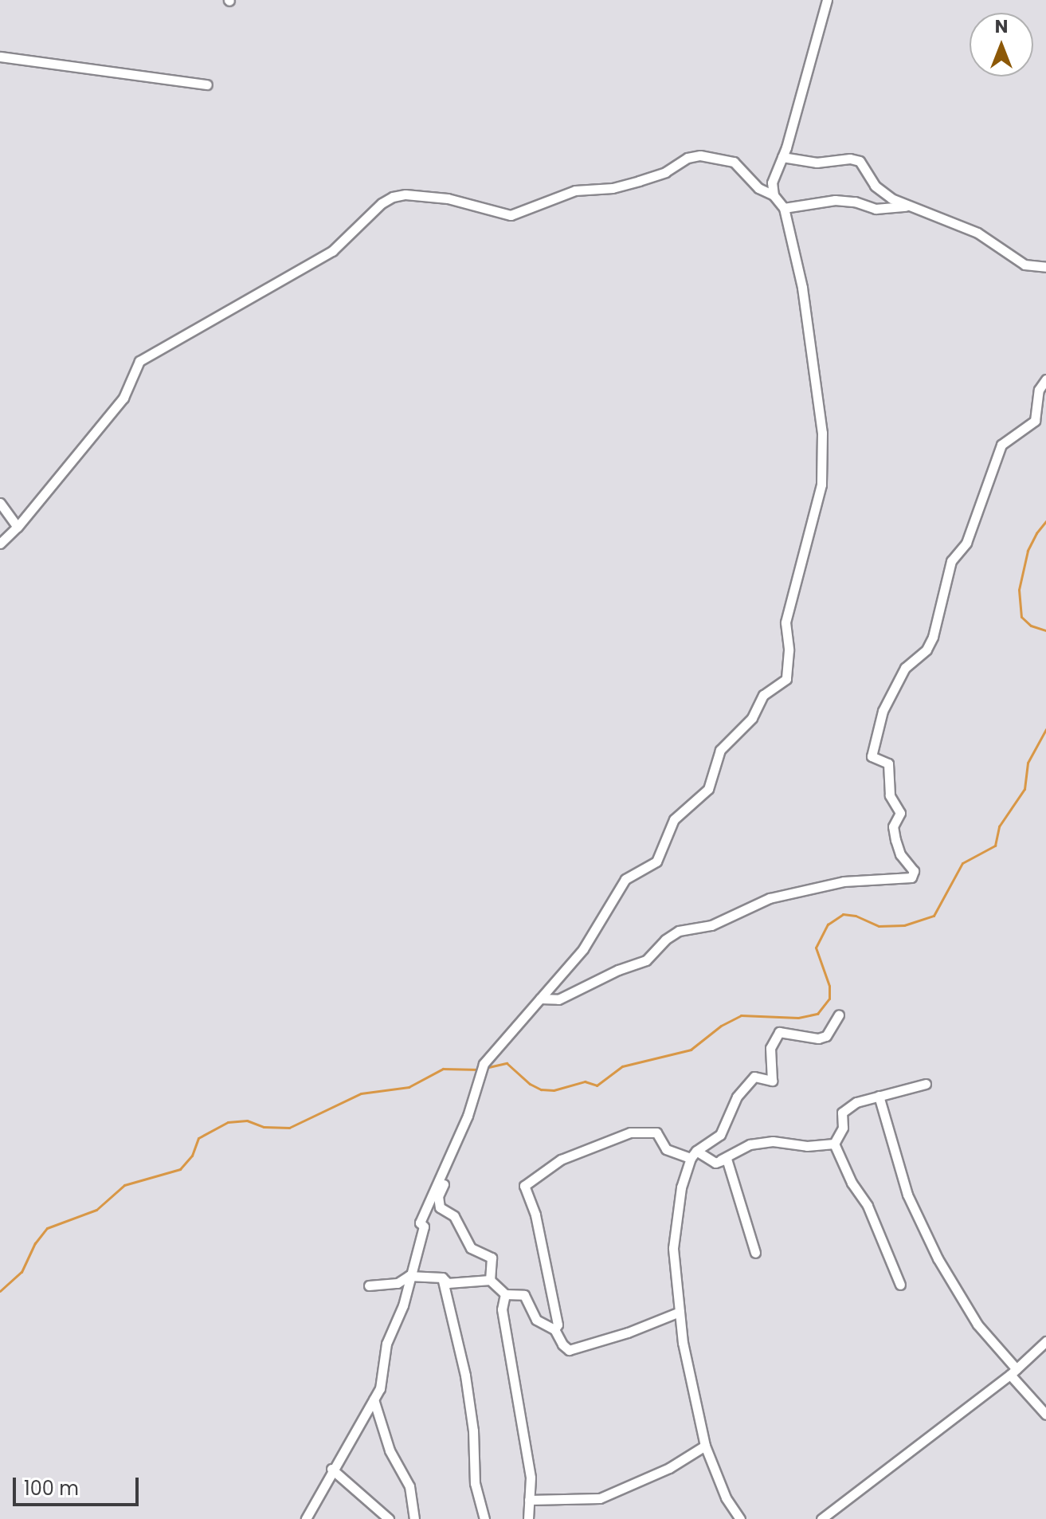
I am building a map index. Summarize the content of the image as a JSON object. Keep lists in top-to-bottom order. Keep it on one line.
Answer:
{"scale_bar":"100 m","north":"top"}
